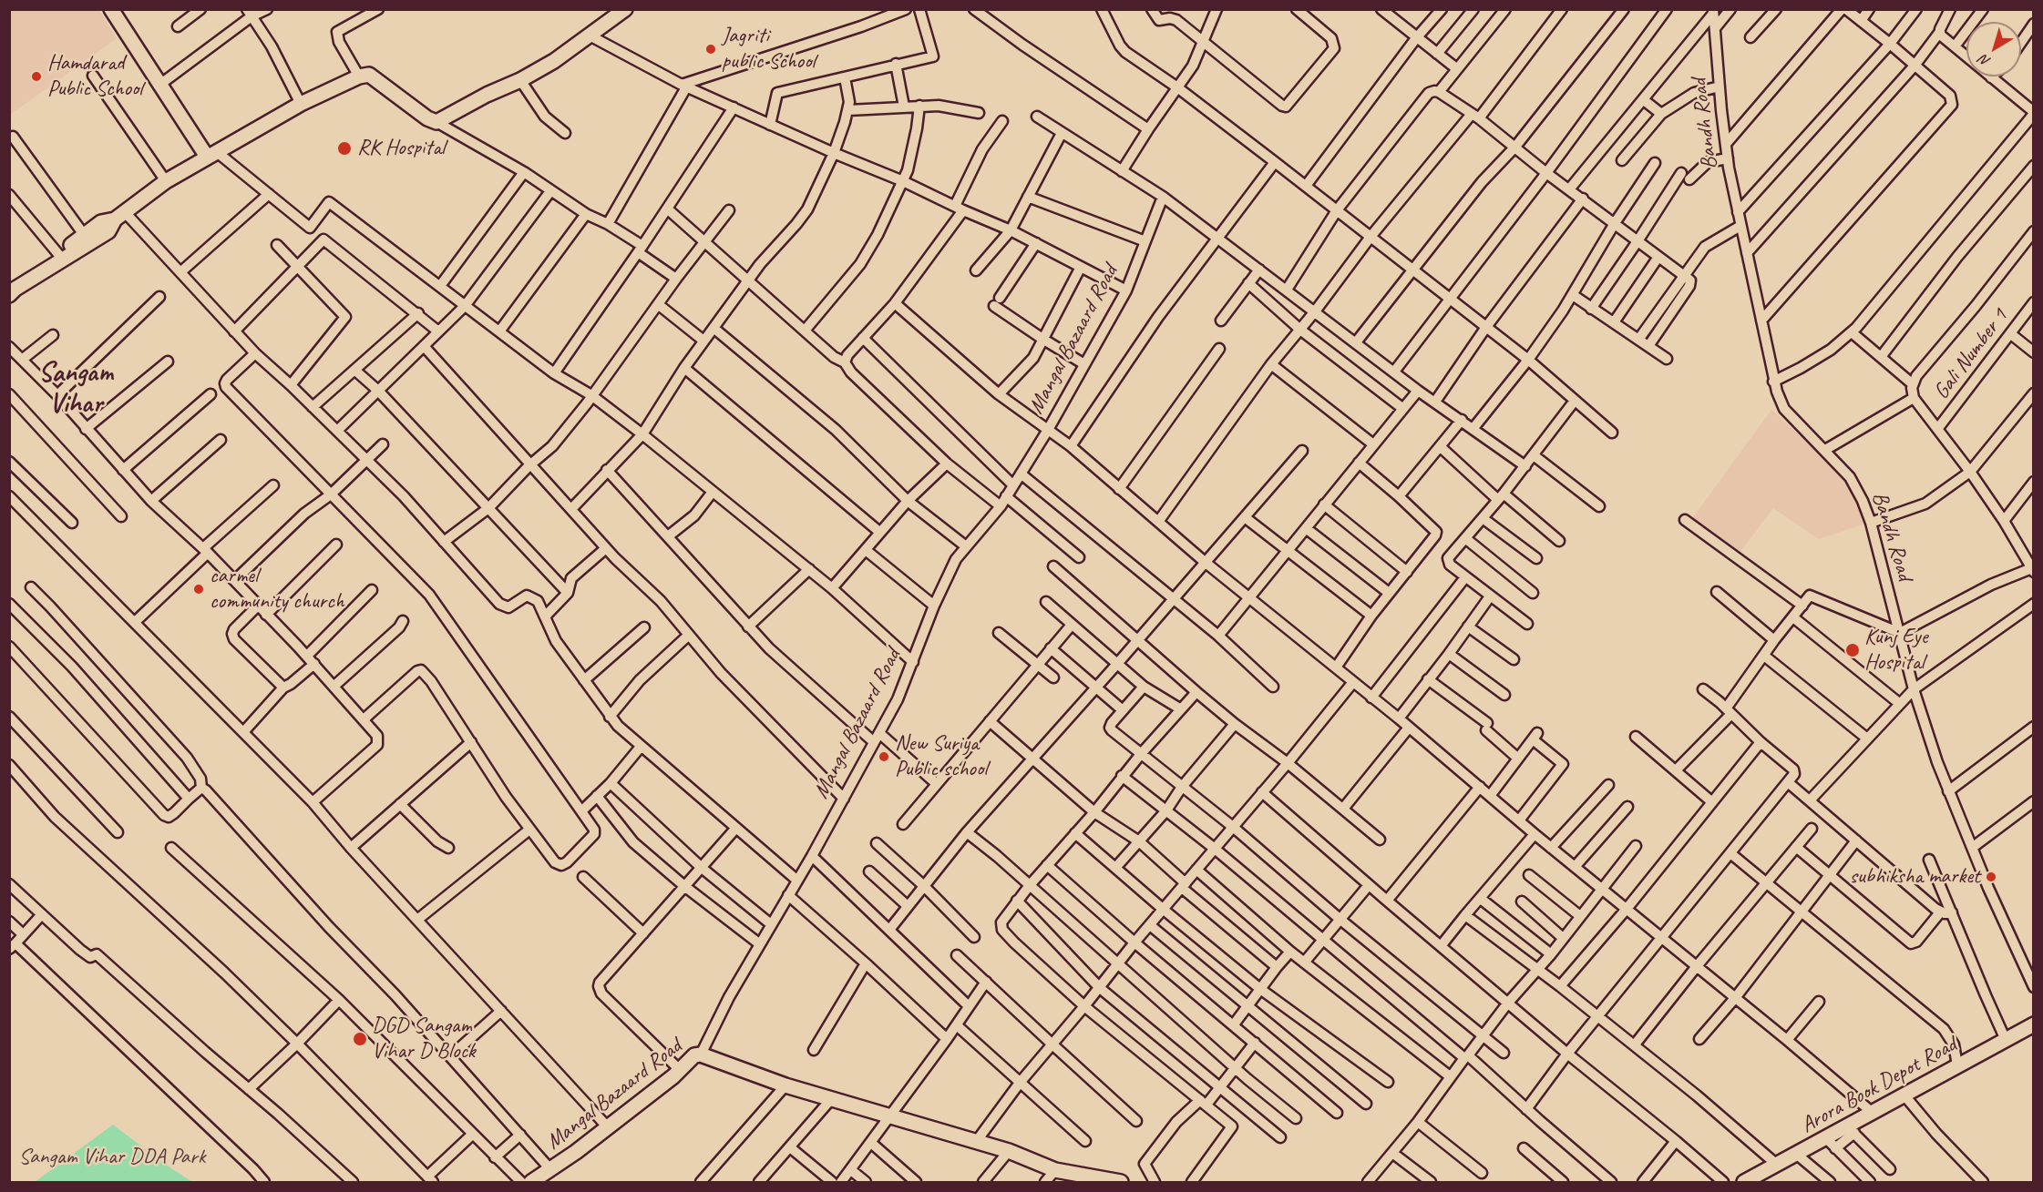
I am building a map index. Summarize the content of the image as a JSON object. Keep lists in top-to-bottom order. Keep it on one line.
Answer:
{"streets":{"street":["Bandh Road","Mangal Bazaard Road","Gali Number 1","Arora Book Depot Road"]},"districts":["Sangam Vihar"],"parks":["Sangam Vihar DDA Park"],"places":["Jagriti public School","Hamdarad Public School","RK Hospital","carmel community church","Kunj Eye Hospital","New Suriya Public school","subhiksha market","DGD Sangam Vihar D Block"],"north":"bottom left"}
